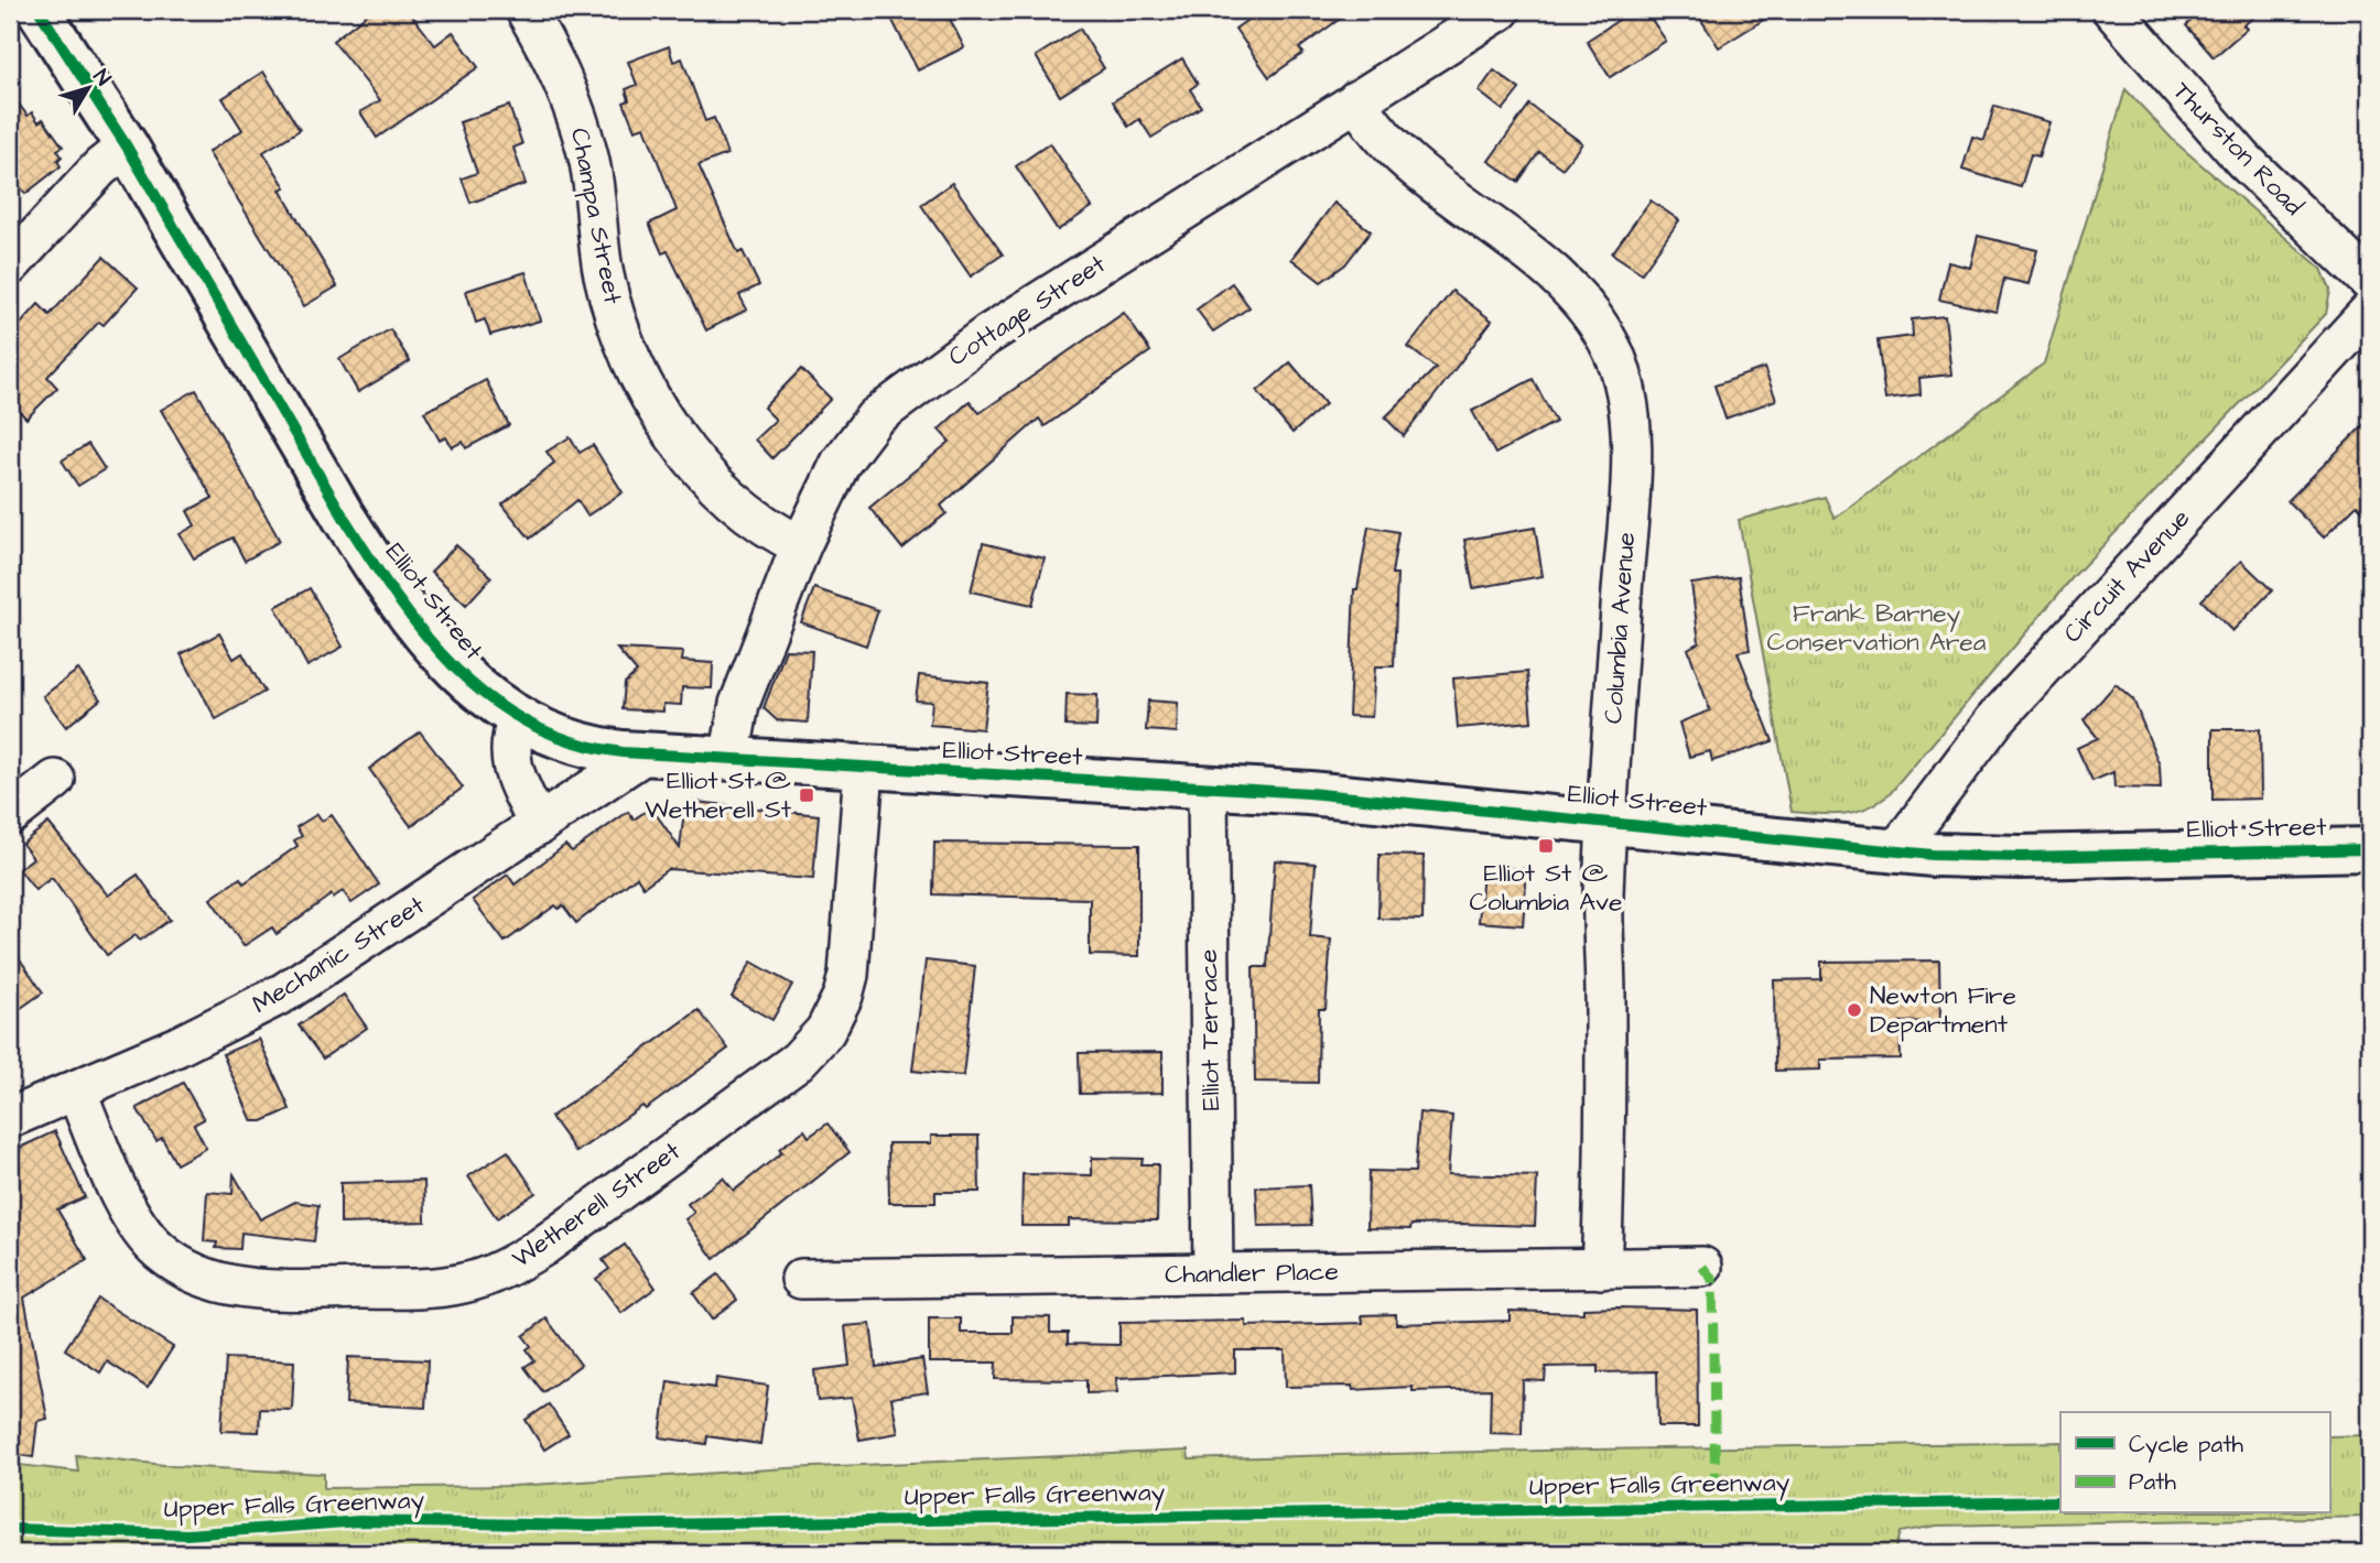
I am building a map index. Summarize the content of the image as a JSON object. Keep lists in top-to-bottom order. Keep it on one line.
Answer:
{"streets":{"street":["Thurston Road","Champa Street","Cottage Street","Circuit Avenue","Elliot Street","Columbia Avenue","Mechanic Street","Elliot Terrace","Wetherell Street","Chandler Place"],"cycle path":["Upper Falls Greenway"]},"crossings":[["Champa Street","Cottage Street"],["Cottage Street","Elliot Street"],["Cottage Street","Columbia Avenue"],["Circuit Avenue","Elliot Street"],["Elliot Street","Columbia Avenue"],["Elliot Street","Mechanic Street"],["Elliot Street","Elliot Terrace"],["Elliot Street","Wetherell Street"],["Columbia Avenue","Chandler Place"],["Mechanic Street","Wetherell Street"],["Elliot Terrace","Chandler Place"]],"parks":["Frank Barney Conservation Area"],"places":{"transit":["Elliot St @ Wetherell St","Elliot St @ Columbia Ave"],"other":["Newton Fire Department"]},"legend":["Cycle path","Path"],"north":"top right"}
